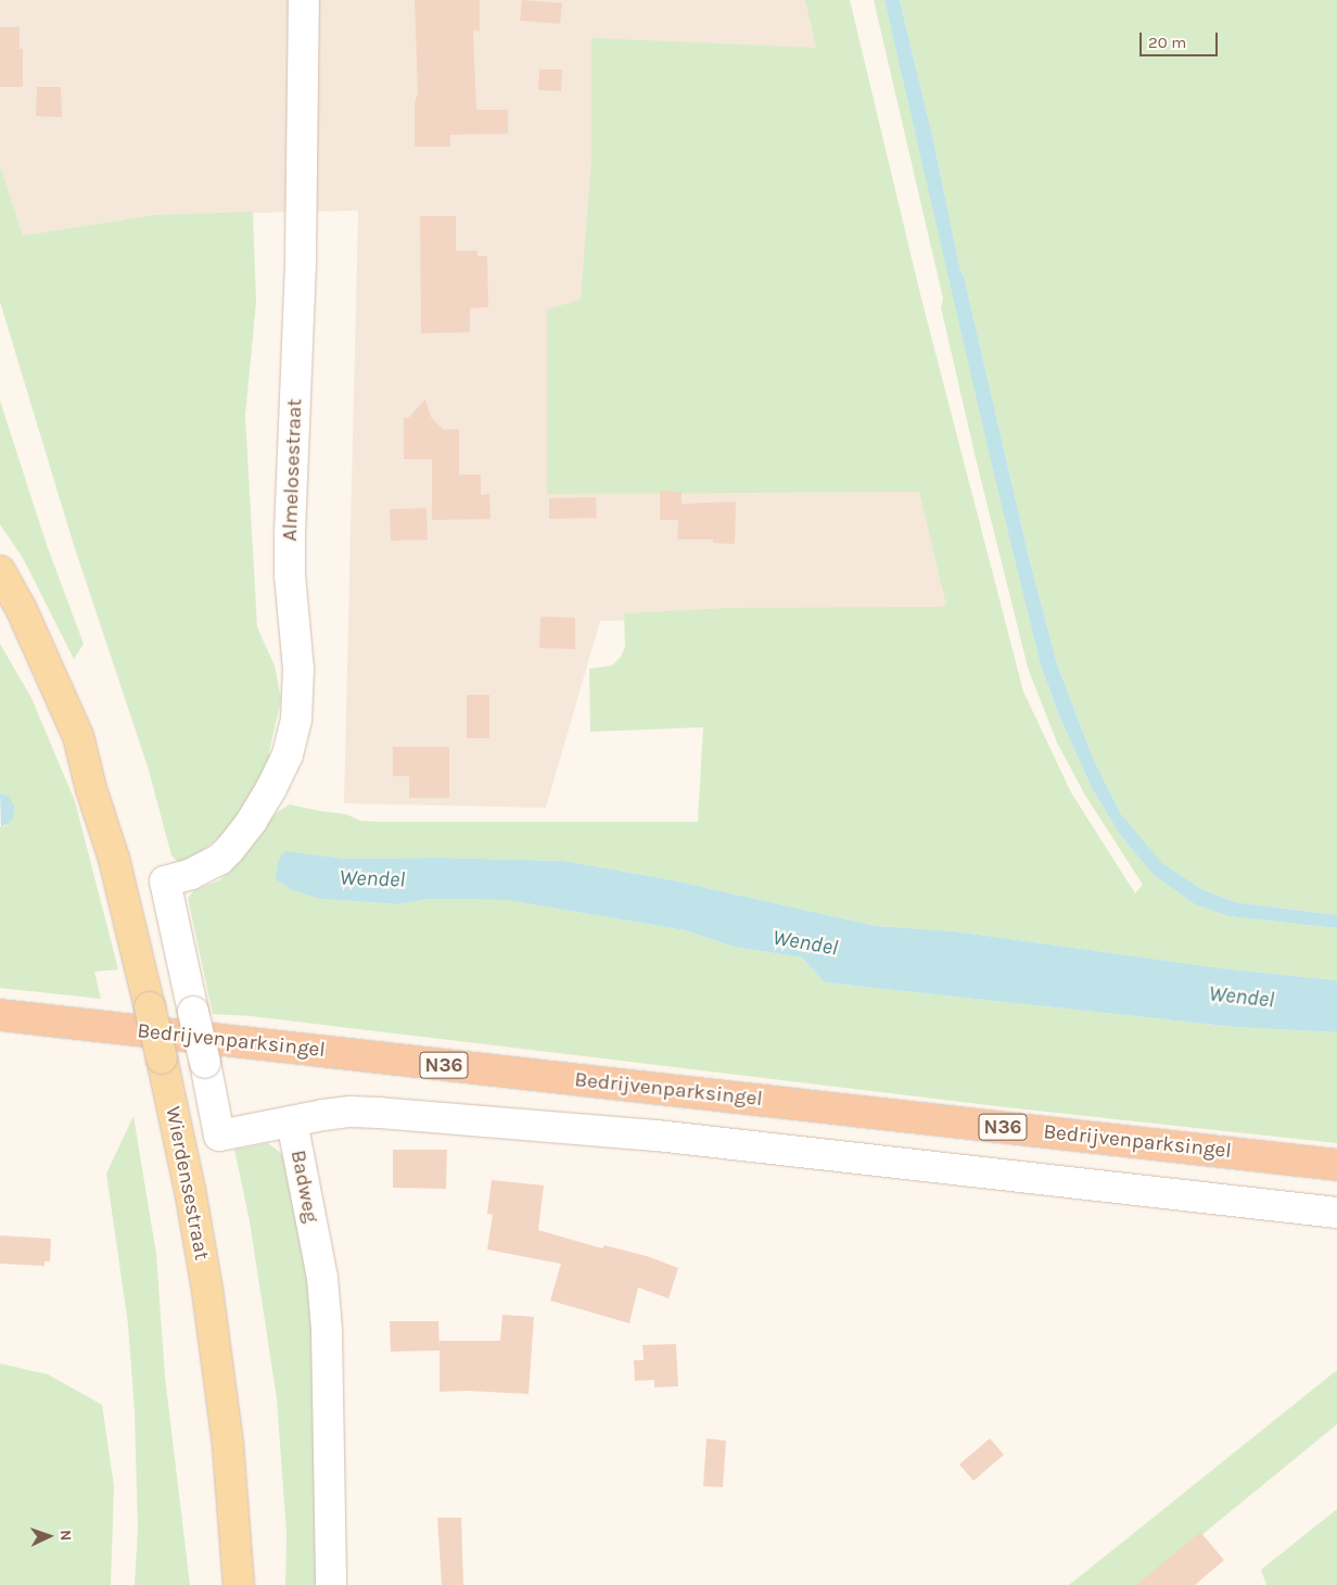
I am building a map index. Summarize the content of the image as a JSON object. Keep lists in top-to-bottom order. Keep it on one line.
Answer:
{"streets":{"highway":["Bedrijvenparksingel","N36"],"main road":["Wierdensestraat"],"street":["Almelosestraat","Badweg"]},"crossings":[["Almelosestraat","Badweg"]],"water":["Wendel"],"scale_bar":"20 m","north":"right"}
